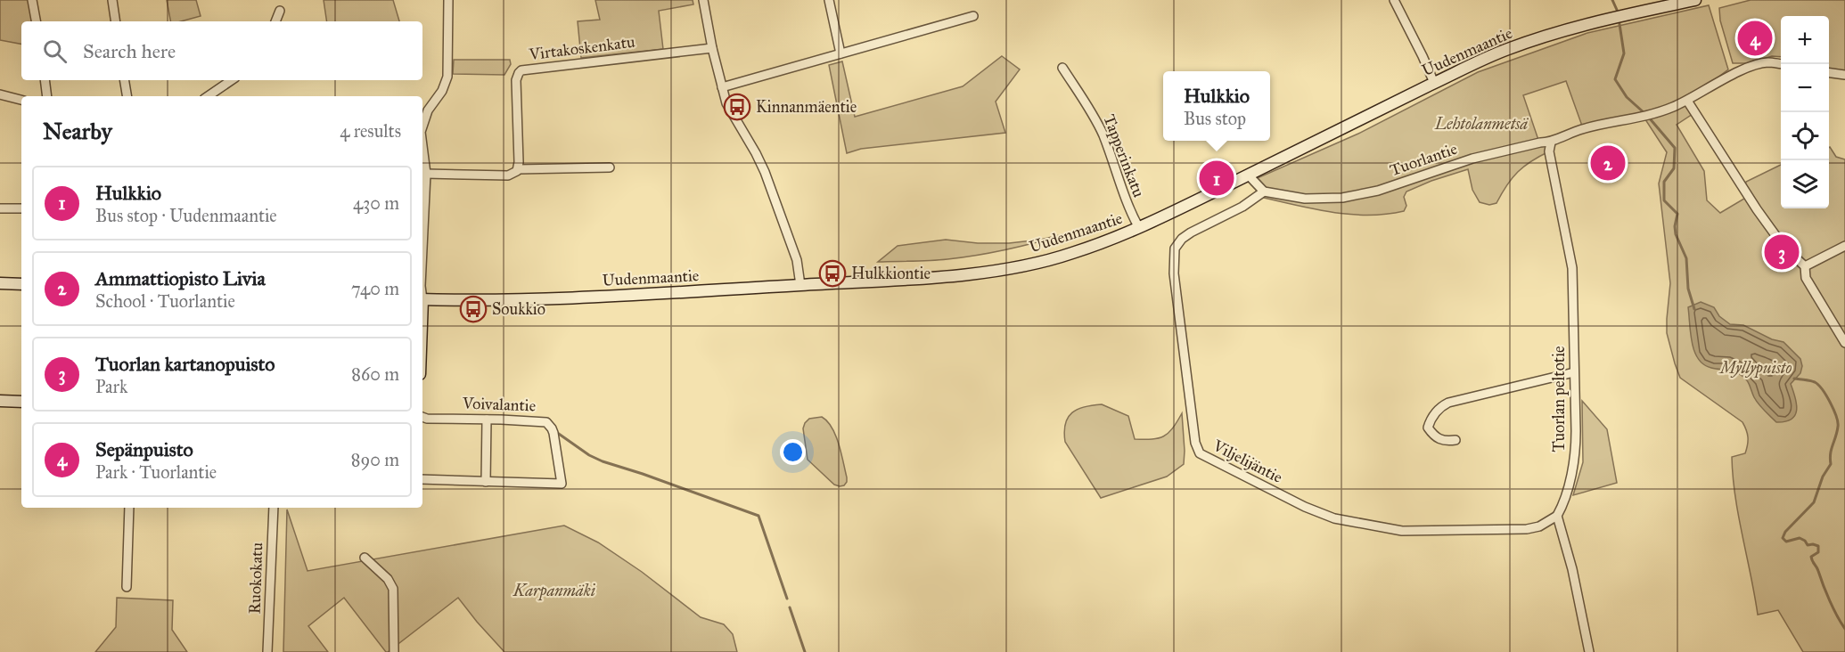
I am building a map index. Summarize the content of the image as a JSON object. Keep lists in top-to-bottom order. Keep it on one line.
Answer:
{"streets":{"main road":["Uudenmaantie"],"street":["Virtakoskenkatu","Tapperinkatu","Tuorlantie","Tuorlan peltotie","Voivalantie","Viljelijäntie","Ruokokatu"]},"crossings":[["Uudenmaantie","Tapperinkatu"],["Tuorlantie","Tuorlan peltotie"],["Tuorlantie","Viljelijäntie"],["Tuorlan peltotie","Viljelijäntie"]],"parks":["Lehtolanmetsä","Myllypuisto","Karpanmäki"],"places":{"bus stop":["Kinnanmäentie","Hulkkiontie","Soukkio"]},"page":{"map_buttons":["+","−"],"pins":["4","2","1","3"],"search":"Search here","popup":["Hulkkio","Bus stop"],"heading":["Nearby","4 results"],"list":[{"mark":"1","name":"Hulkkio","note":"Bus stop · Uudenmaantie","value":"430 m"},{"mark":"2","name":"Ammattiopisto Livia","note":"School · Tuorlantie","value":"740 m"},{"mark":"3","name":"Tuorlan kartanopuisto","note":"Park","value":"860 m"},{"mark":"4","name":"Sepänpuisto","note":"Park · Tuorlantie","value":"890 m"}]}}
